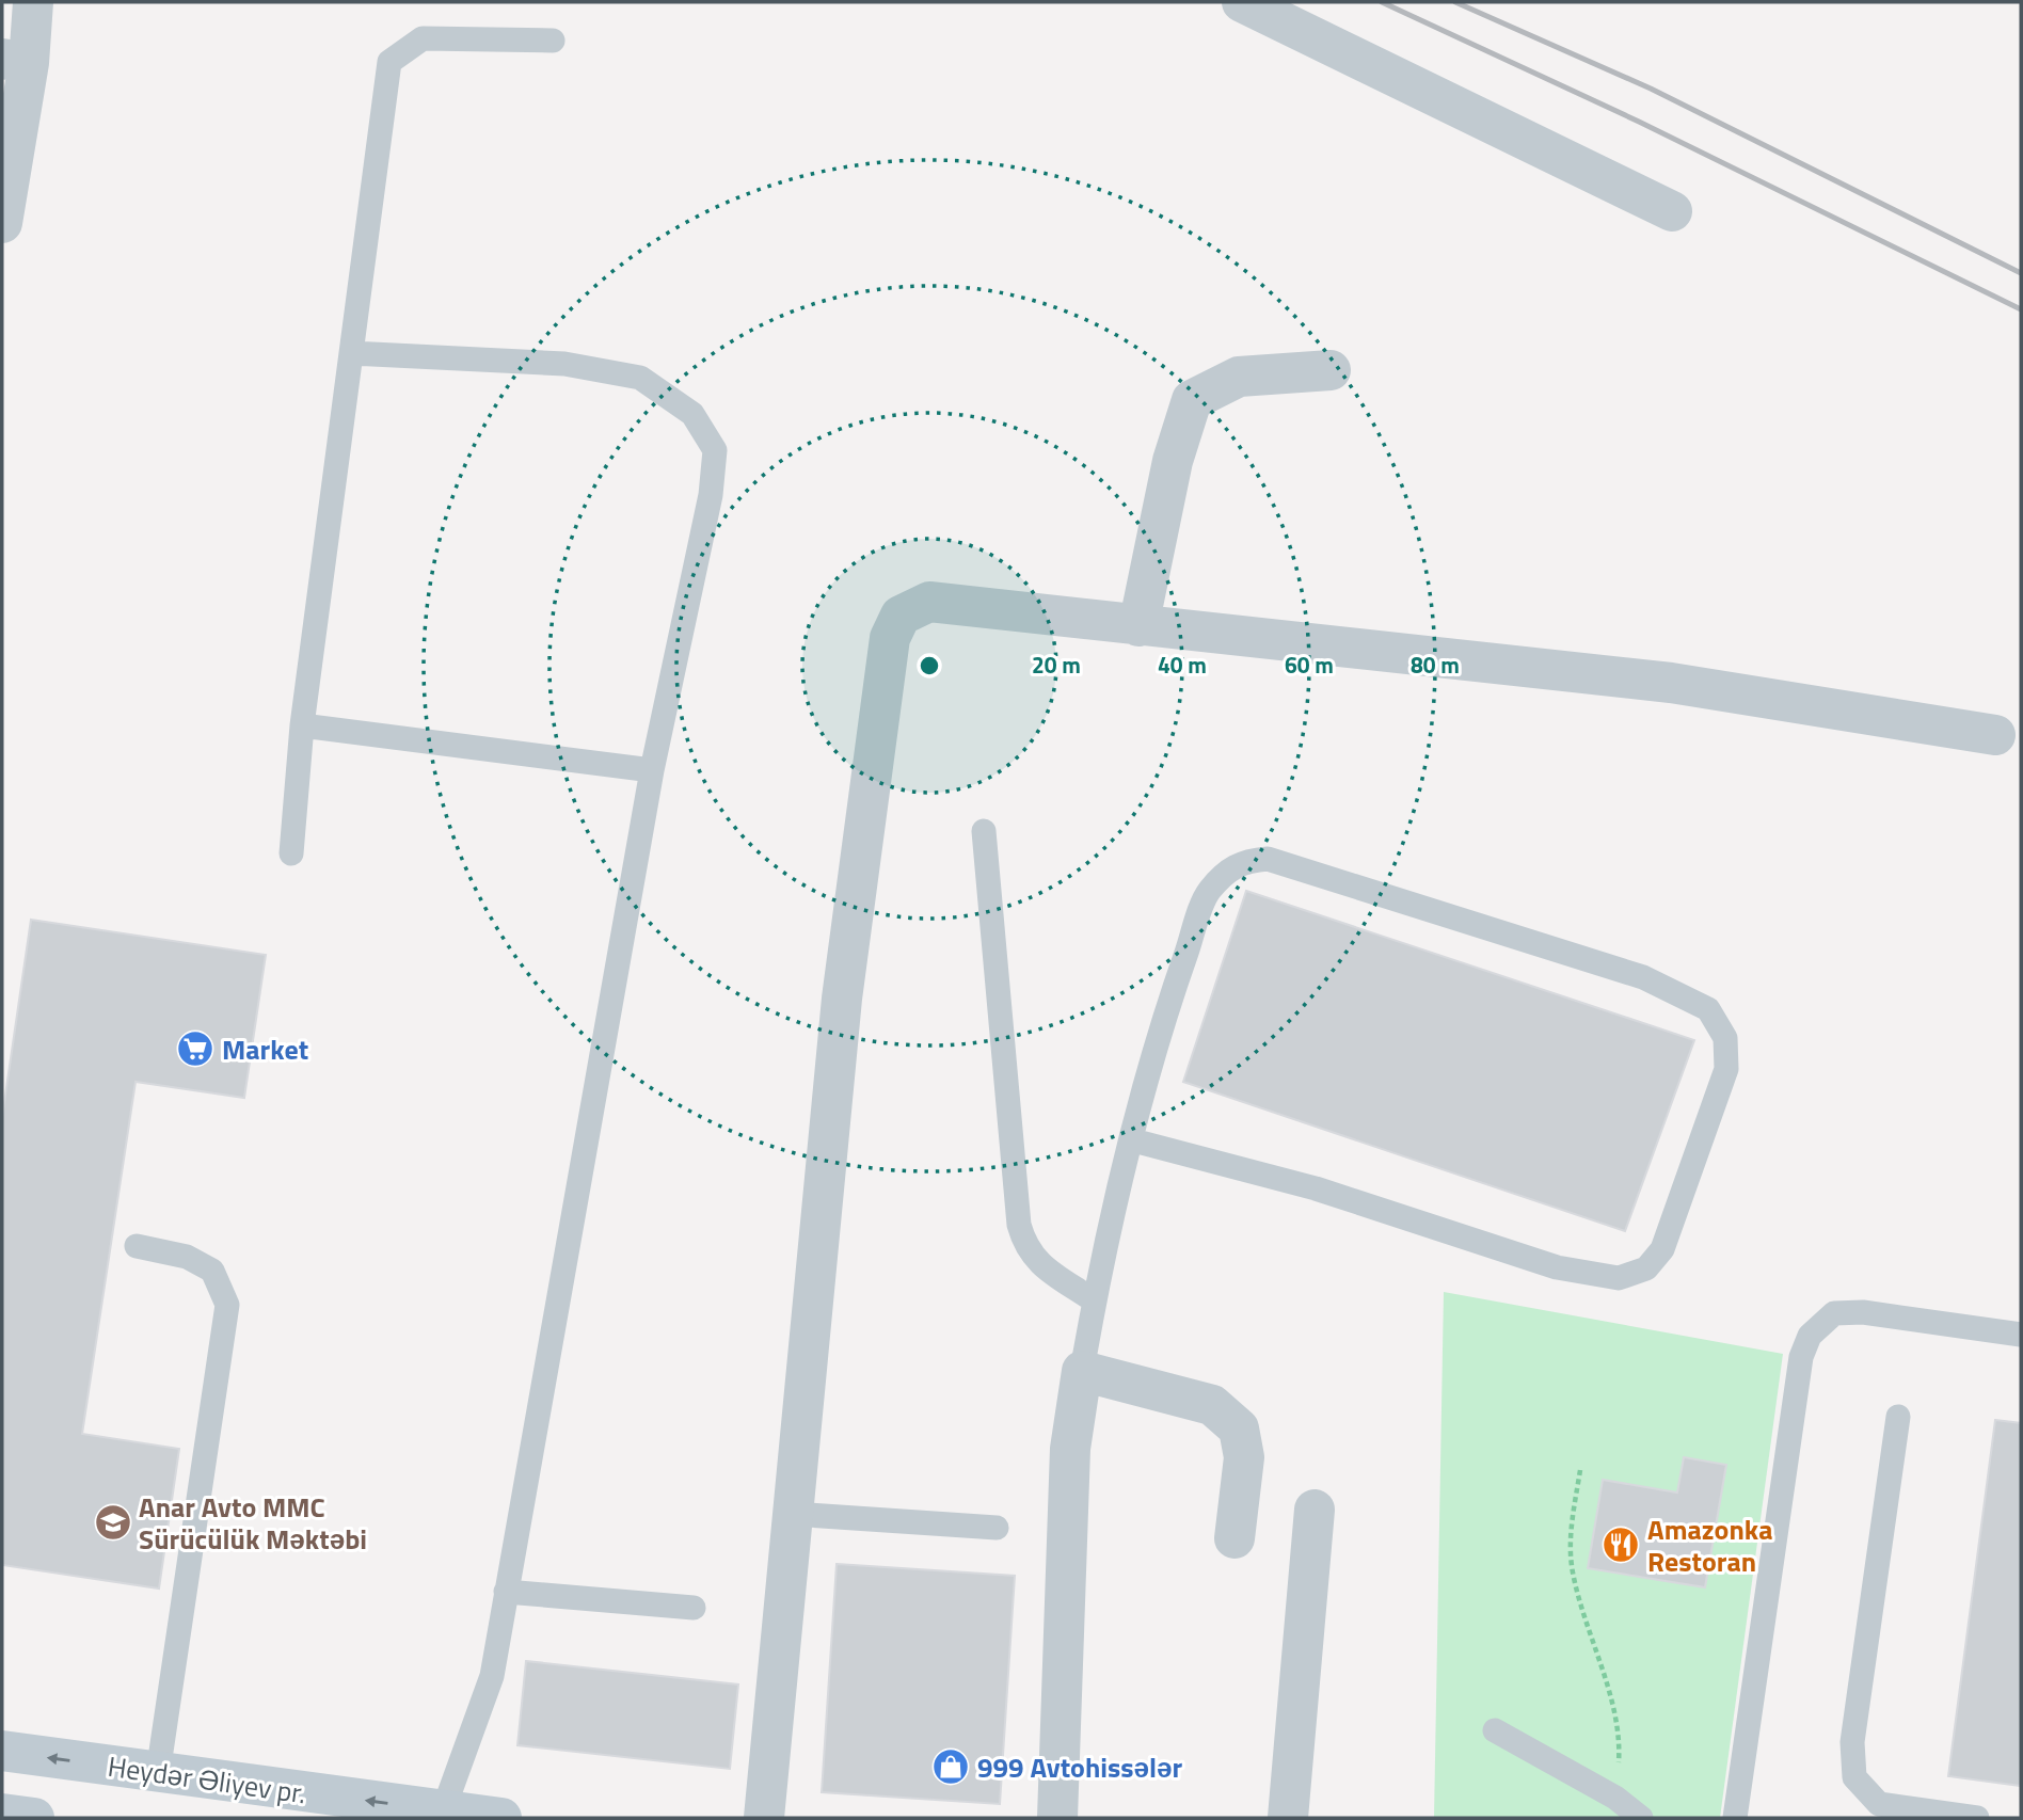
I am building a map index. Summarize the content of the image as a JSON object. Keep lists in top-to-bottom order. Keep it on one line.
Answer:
{"streets":{"main road":["Heydər Əliyev pr."]},"one_way":["Heydər Əliyev pr."],"places":{"supermarket":["Market"],"school or university":["Anar Avto MMC Sürücülük Məktəbi"],"restaurant":["Amazonka Restoran"],"shop":["999 Avtohissələr"]},"rings":["20 m","40 m","60 m","80 m"]}
